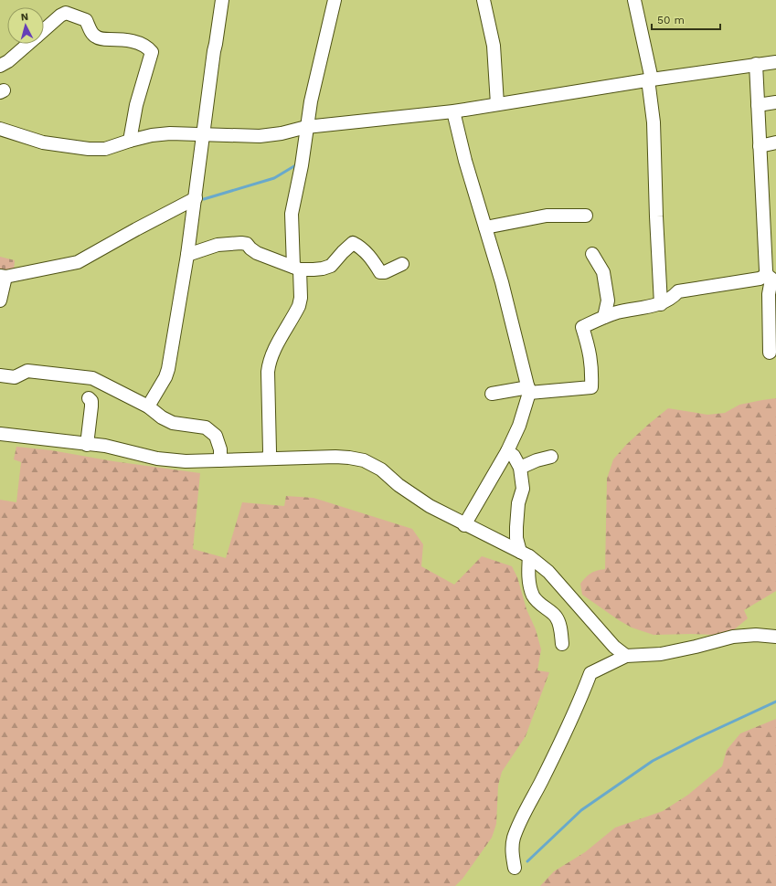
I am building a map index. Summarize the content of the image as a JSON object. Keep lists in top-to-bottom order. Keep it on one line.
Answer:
{"scale_bar":"50 m","north":"top"}
